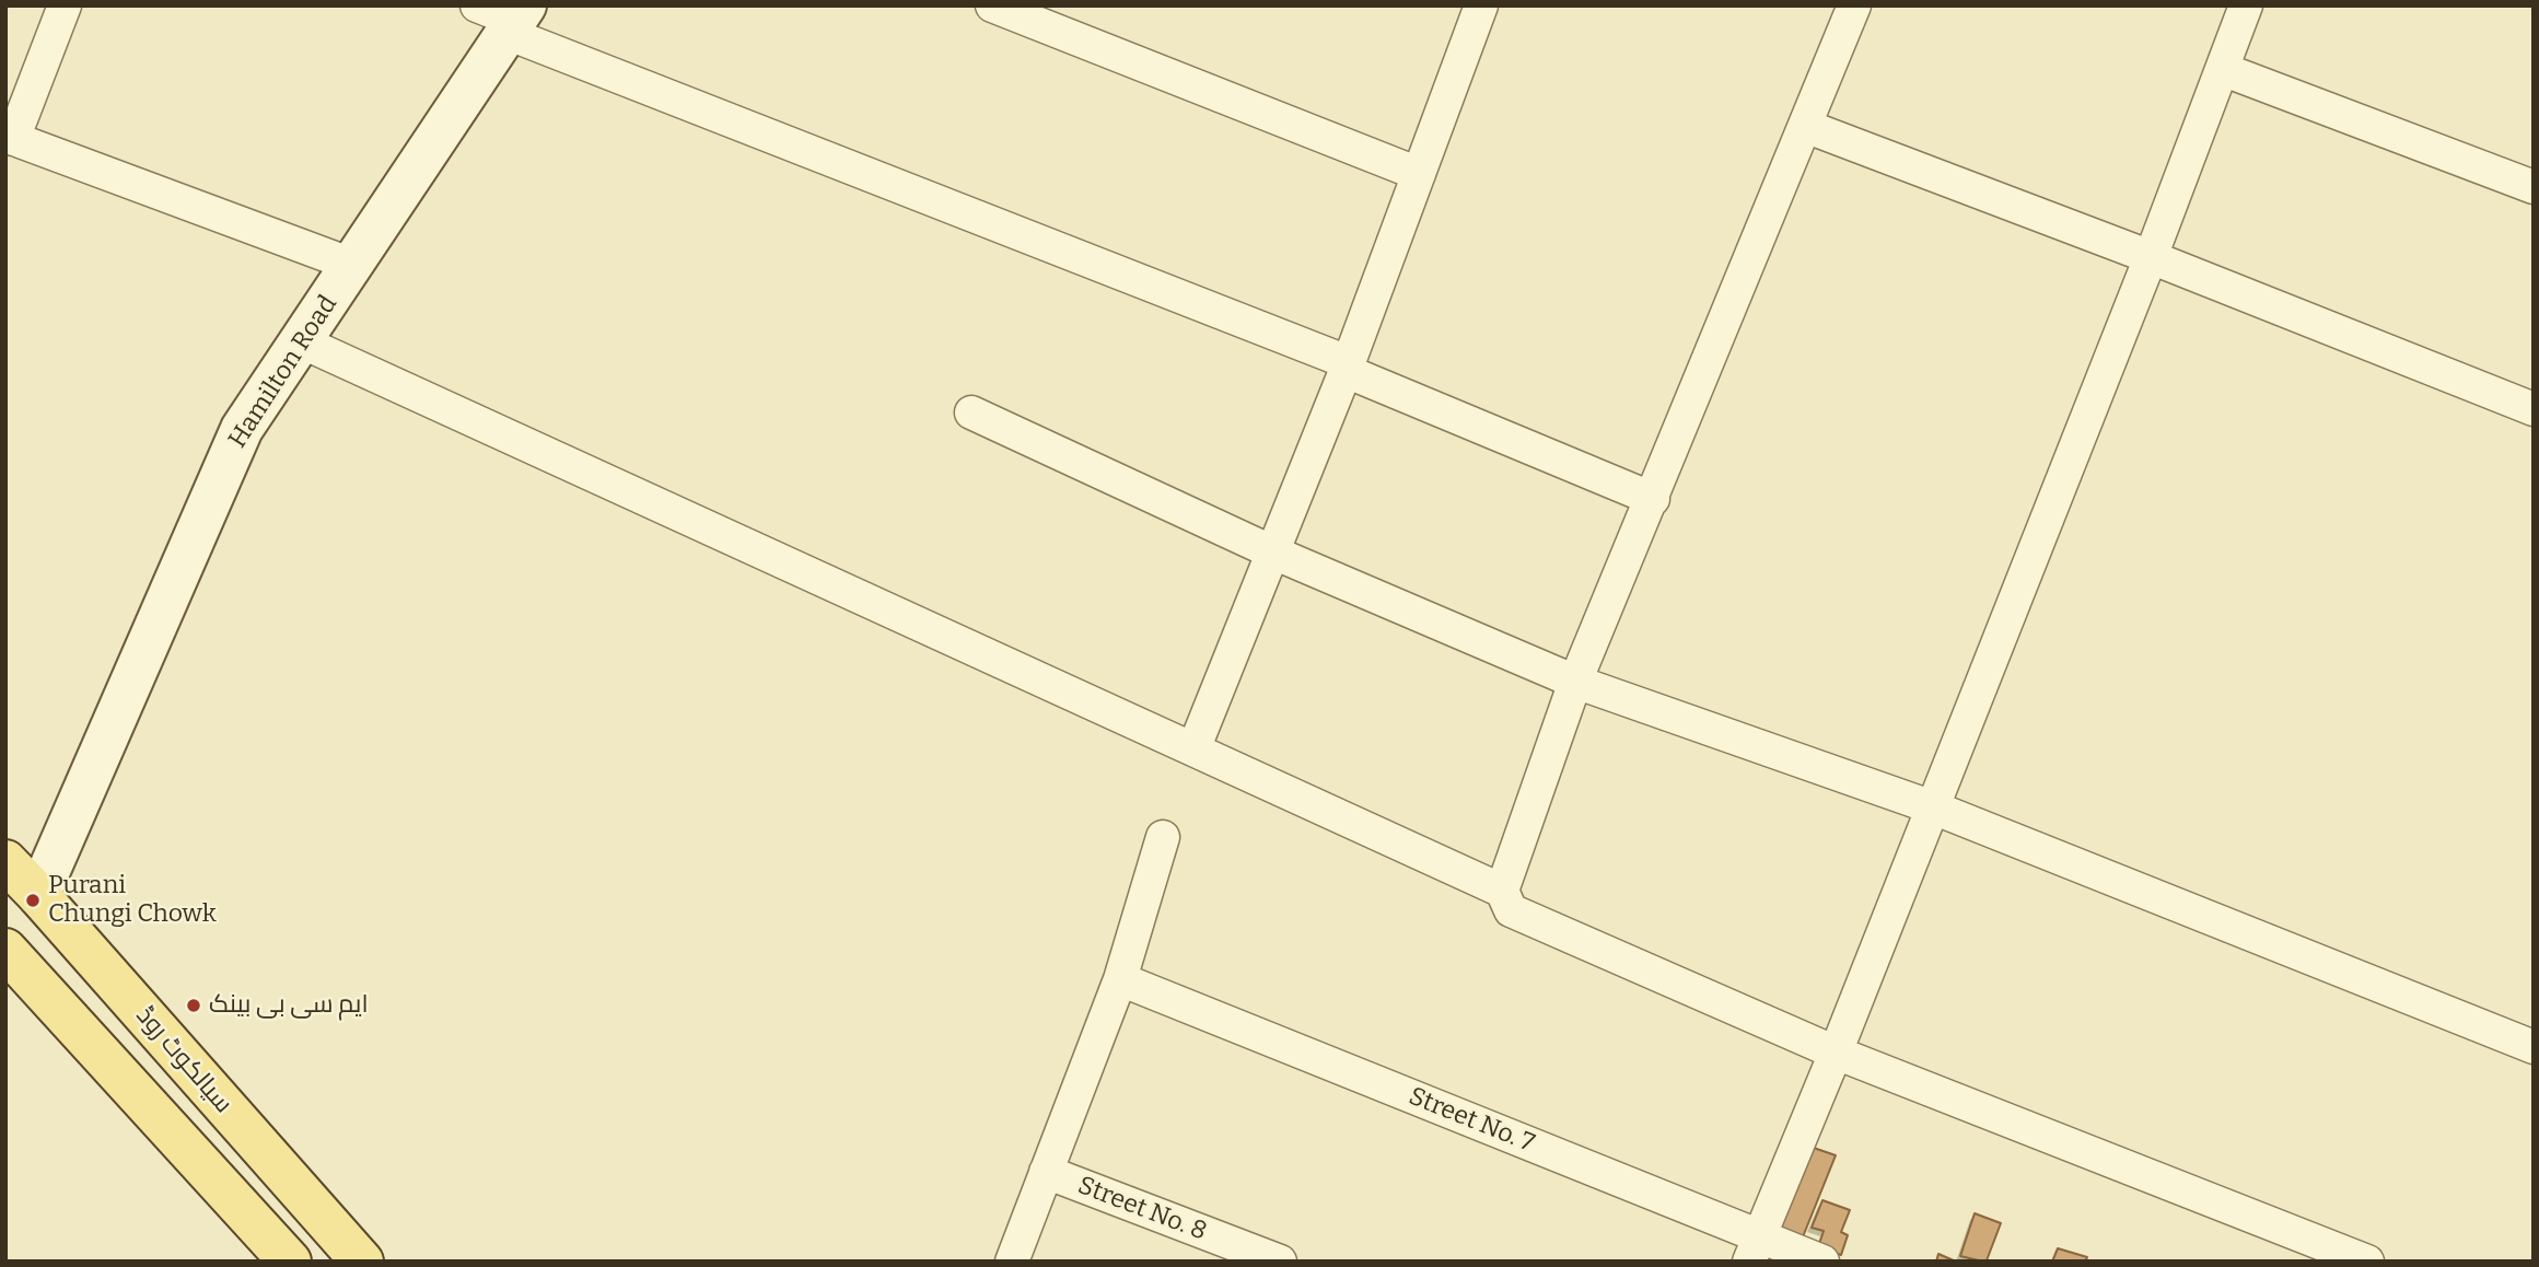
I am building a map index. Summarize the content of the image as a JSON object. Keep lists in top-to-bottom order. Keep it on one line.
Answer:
{"streets":{"main road":["سیالکوٹ روڈ"],"street":["Hamilton Road","Street No. 7","Street No. 8"]},"crossings":[["Hamilton Road","سیالکوٹ روڈ"]],"places":["Purani Chungi Chowk","ایم سی بی بینک"]}
